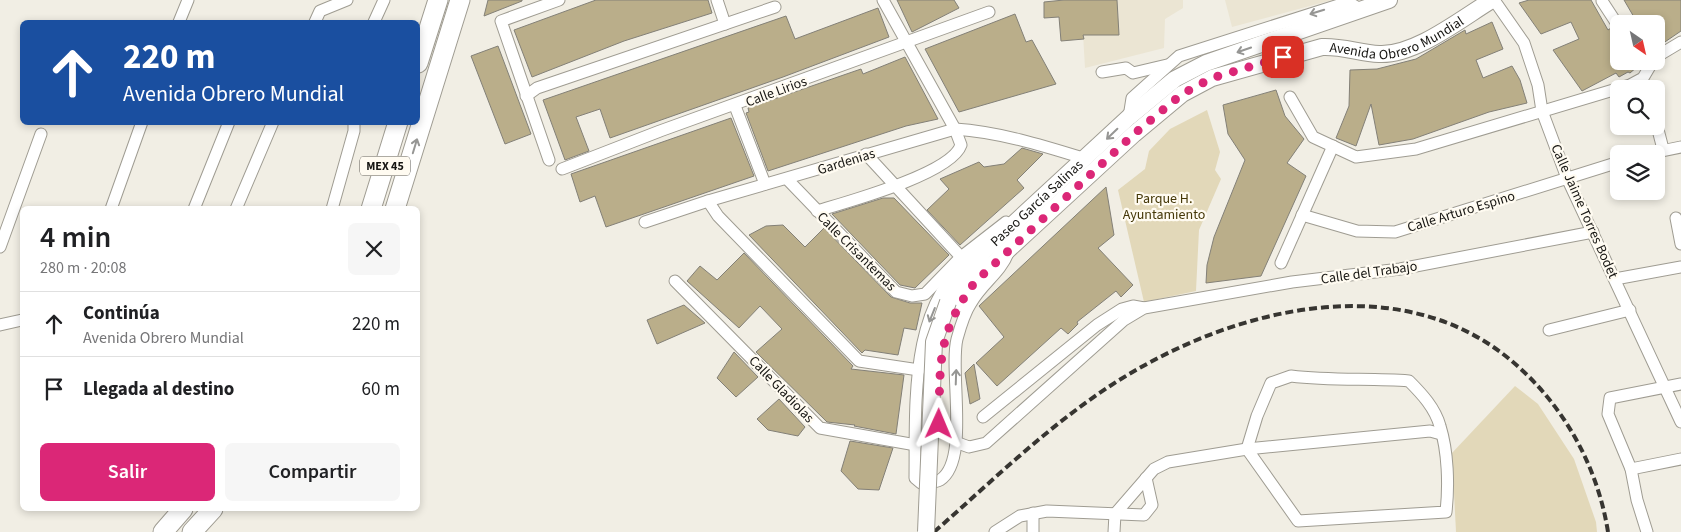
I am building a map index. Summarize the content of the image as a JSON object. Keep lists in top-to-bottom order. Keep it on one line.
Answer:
{"streets":{"main road":["Avenida Obrero Mundial","MEX 45","Paseo García Salinas"],"street":["Calle Lirios","Gardenias","Calle Arturo Espino","Calle Jaime Torres Bodet","Calle Crisantemas","Calle del Trabajo","Calle Gladiolas"]},"crossings":[["Avenida Obrero Mundial","Paseo García Salinas"],["Avenida Obrero Mundial","Calle Jaime Torres Bodet"],["Gardenias","Paseo García Salinas"],["Gardenias","Calle Crisantemas"],["Paseo García Salinas","Calle Crisantemas"],["Calle Arturo Espino","Calle Jaime Torres Bodet"],["Calle Jaime Torres Bodet","Calle del Trabajo"]],"parks":["Parque H. Ayuntamiento"],"north":"bottom right","page":{"turn":["220 m","Avenida Obrero Mundial"],"heading":["4 min","280 m · 20:08"],"list":[{"name":"Continúa","note":"Avenida Obrero Mundial","value":"220 m"},{"name":"Llegada al destino","value":"60 m"}],"buttons":["Salir","Compartir"]}}
